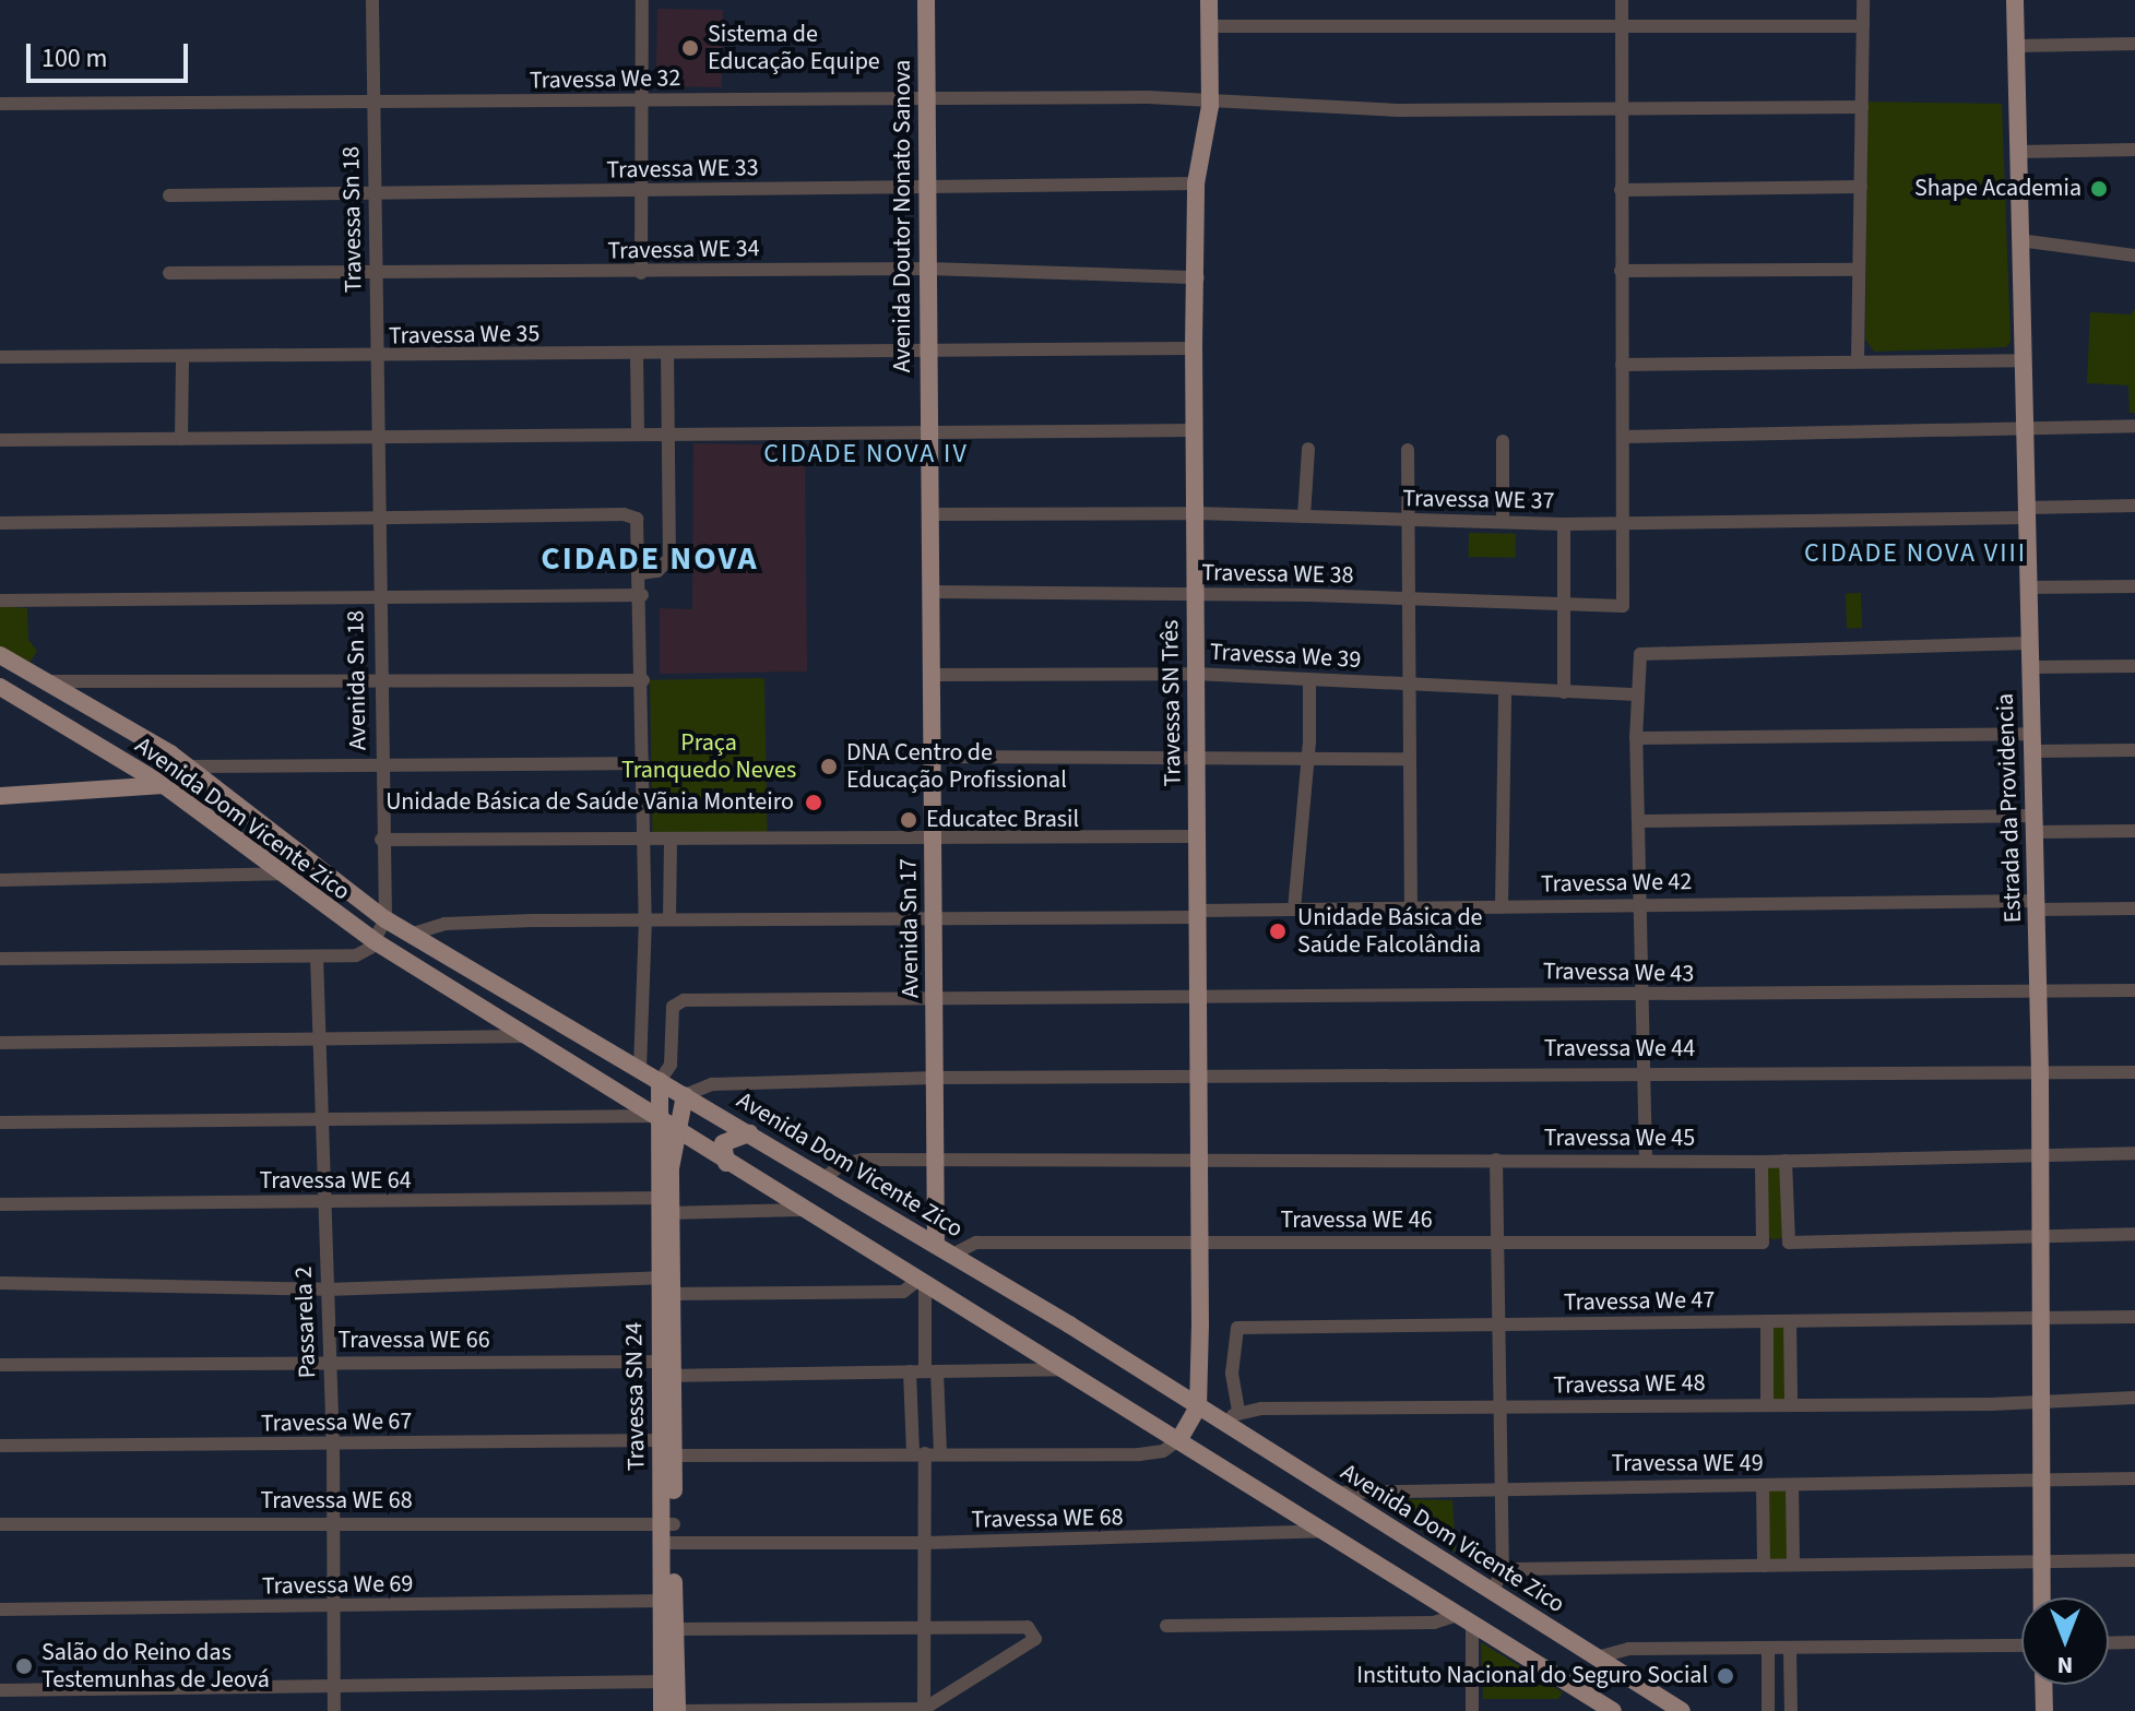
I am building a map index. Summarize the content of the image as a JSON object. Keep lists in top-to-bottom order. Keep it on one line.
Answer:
{"streets":{"main road":["Avenida Doutor Nonato Sanova","Travessa SN Três","Estrada da Providencia","Avenida Dom Vicente Zico","Avenida Sn 17","Travessa SN 24"],"street":["Travessa We 32","Travessa WE 33","Travessa Sn 18","Travessa WE 34","Travessa We 35","Travessa WE 37","Travessa WE 38","Travessa We 39","Avenida Sn 18","Travessa We 42","Travessa We 43","Travessa We 44","Travessa We 45","Travessa WE 64","Travessa WE 46","Travessa We 47","Passarela 2","Travessa WE 66","Travessa WE 48","Travessa We 67","Travessa WE 49","Travessa WE 68","Travessa We 69"]},"crossings":[["Travessa We 32","Avenida Doutor Nonato Sanova"],["Travessa We 32","Travessa Sn 18"],["Travessa We 32","Travessa SN Três"],["Travessa WE 33","Avenida Doutor Nonato Sanova"],["Travessa WE 33","Travessa Sn 18"],["Travessa WE 33","Travessa SN Três"],["Avenida Doutor Nonato Sanova","Travessa WE 34"],["Avenida Doutor Nonato Sanova","Travessa We 35"],["Avenida Doutor Nonato Sanova","Avenida Sn 17"],["Travessa Sn 18","Travessa WE 34"],["Travessa Sn 18","Travessa We 35"],["Travessa Sn 18","Avenida Sn 18"],["Travessa WE 34","Travessa SN Três"],["Travessa WE 37","Travessa WE 38"],["Travessa WE 37","Travessa SN Três"],["Travessa WE 37","Estrada da Providencia"],["Travessa WE 37","Avenida Sn 17"],["Travessa WE 38","Travessa SN Três"],["Travessa WE 38","Avenida Sn 17"],["Travessa We 39","Travessa SN Três"],["Travessa We 39","Avenida Sn 17"],["Avenida Sn 18","Avenida Dom Vicente Zico"],["Travessa SN Três","Avenida Dom Vicente Zico"],["Travessa SN Três","Travessa We 42"],["Travessa SN Três","Travessa We 43"],["Travessa SN Três","Travessa We 44"],["Travessa SN Três","Travessa We 45"],["Travessa SN Três","Travessa WE 46"],["Estrada da Providencia","Travessa We 42"],["Estrada da Providencia","Travessa We 43"],["Estrada da Providencia","Travessa We 44"],["Estrada da Providencia","Travessa We 45"],["Estrada da Providencia","Travessa We 47"],["Estrada da Providencia","Travessa WE 48"],["Estrada da Providencia","Travessa WE 49"],["Avenida Dom Vicente Zico","Travessa WE 64"],["Avenida Dom Vicente Zico","Travessa WE 46"],["Avenida Dom Vicente Zico","Travessa SN 24"],["Avenida Dom Vicente Zico","Travessa We 67"],["Avenida Dom Vicente Zico","Travessa WE 49"],["Travessa We 45","Travessa WE 46"],["Travessa WE 64","Passarela 2"],["Travessa WE 64","Travessa SN 24"],["Travessa We 47","Travessa WE 48"],["Passarela 2","Travessa WE 66"],["Passarela 2","Travessa We 67"],["Passarela 2","Travessa WE 68"],["Passarela 2","Travessa We 69"],["Travessa WE 66","Travessa SN 24"],["Travessa SN 24","Travessa We 67"],["Travessa SN 24","Travessa WE 68"],["Travessa SN 24","Travessa We 69"]],"districts":["CIDADE NOVA IV","CIDADE NOVA VIII","CIDADE NOVA"],"parks":["Praça Tranquedo Neves"],"places":["Sistema de Educação Equipe","Shape Academia","DNA Centro de Educação Profissional","Unidade Básica de Saúde Vãnia Monteiro","Educatec Brasil","Unidade Básica de Saúde Falcolândia","Salão do Reino das Testemunhas de Jeová","Instituto Nacional do Seguro Social"],"scale_bar":"100 m","north":"bottom"}
